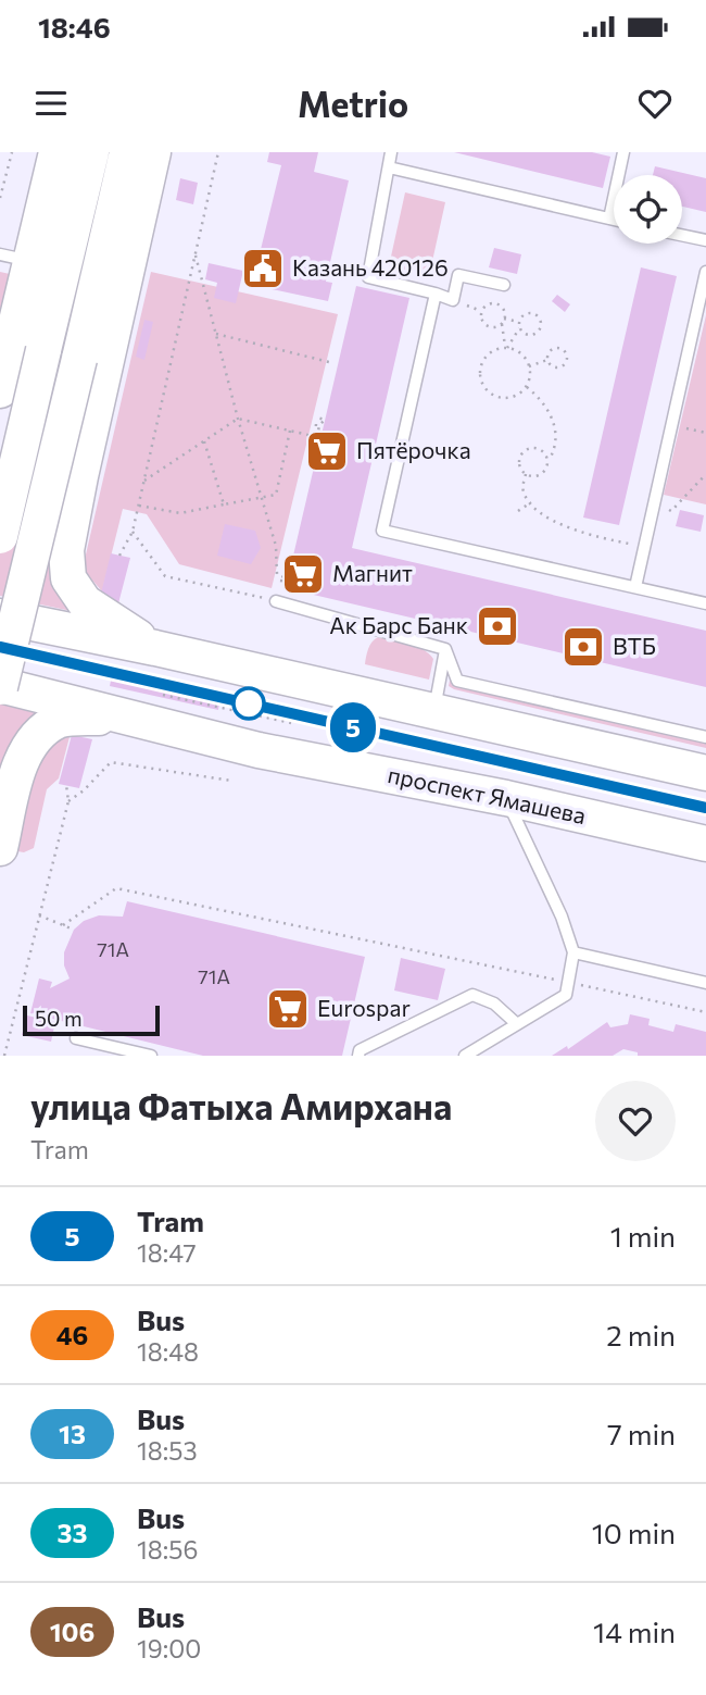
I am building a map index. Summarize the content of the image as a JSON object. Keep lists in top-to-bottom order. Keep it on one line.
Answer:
{"streets":{"main road":["проспект Ямашева"]},"places":{"public building":["Казань 420126"],"supermarket":["Пятёрочка","Магнит","Eurospar"],"bank":["Ак Барс Банк","ВТБ"]},"lines":["tram line 5"],"house_numbers":["71А","71А"],"scale_bar":"50 m","page":{"status":"18:46","header":"Metrio","on_map":"5","scale":"50 m","heading":["улица Фатыха Амирхана","Tram"],"list":[{"mark":"5","name":"Tram","note":"18:47","value":"1 min"},{"mark":"46","name":"Bus","note":"18:48","value":"2 min"},{"mark":"13","name":"Bus","note":"18:53","value":"7 min"},{"mark":"33","name":"Bus","note":"18:56","value":"10 min"},{"mark":"106","name":"Bus","note":"19:00","value":"14 min"}]}}
